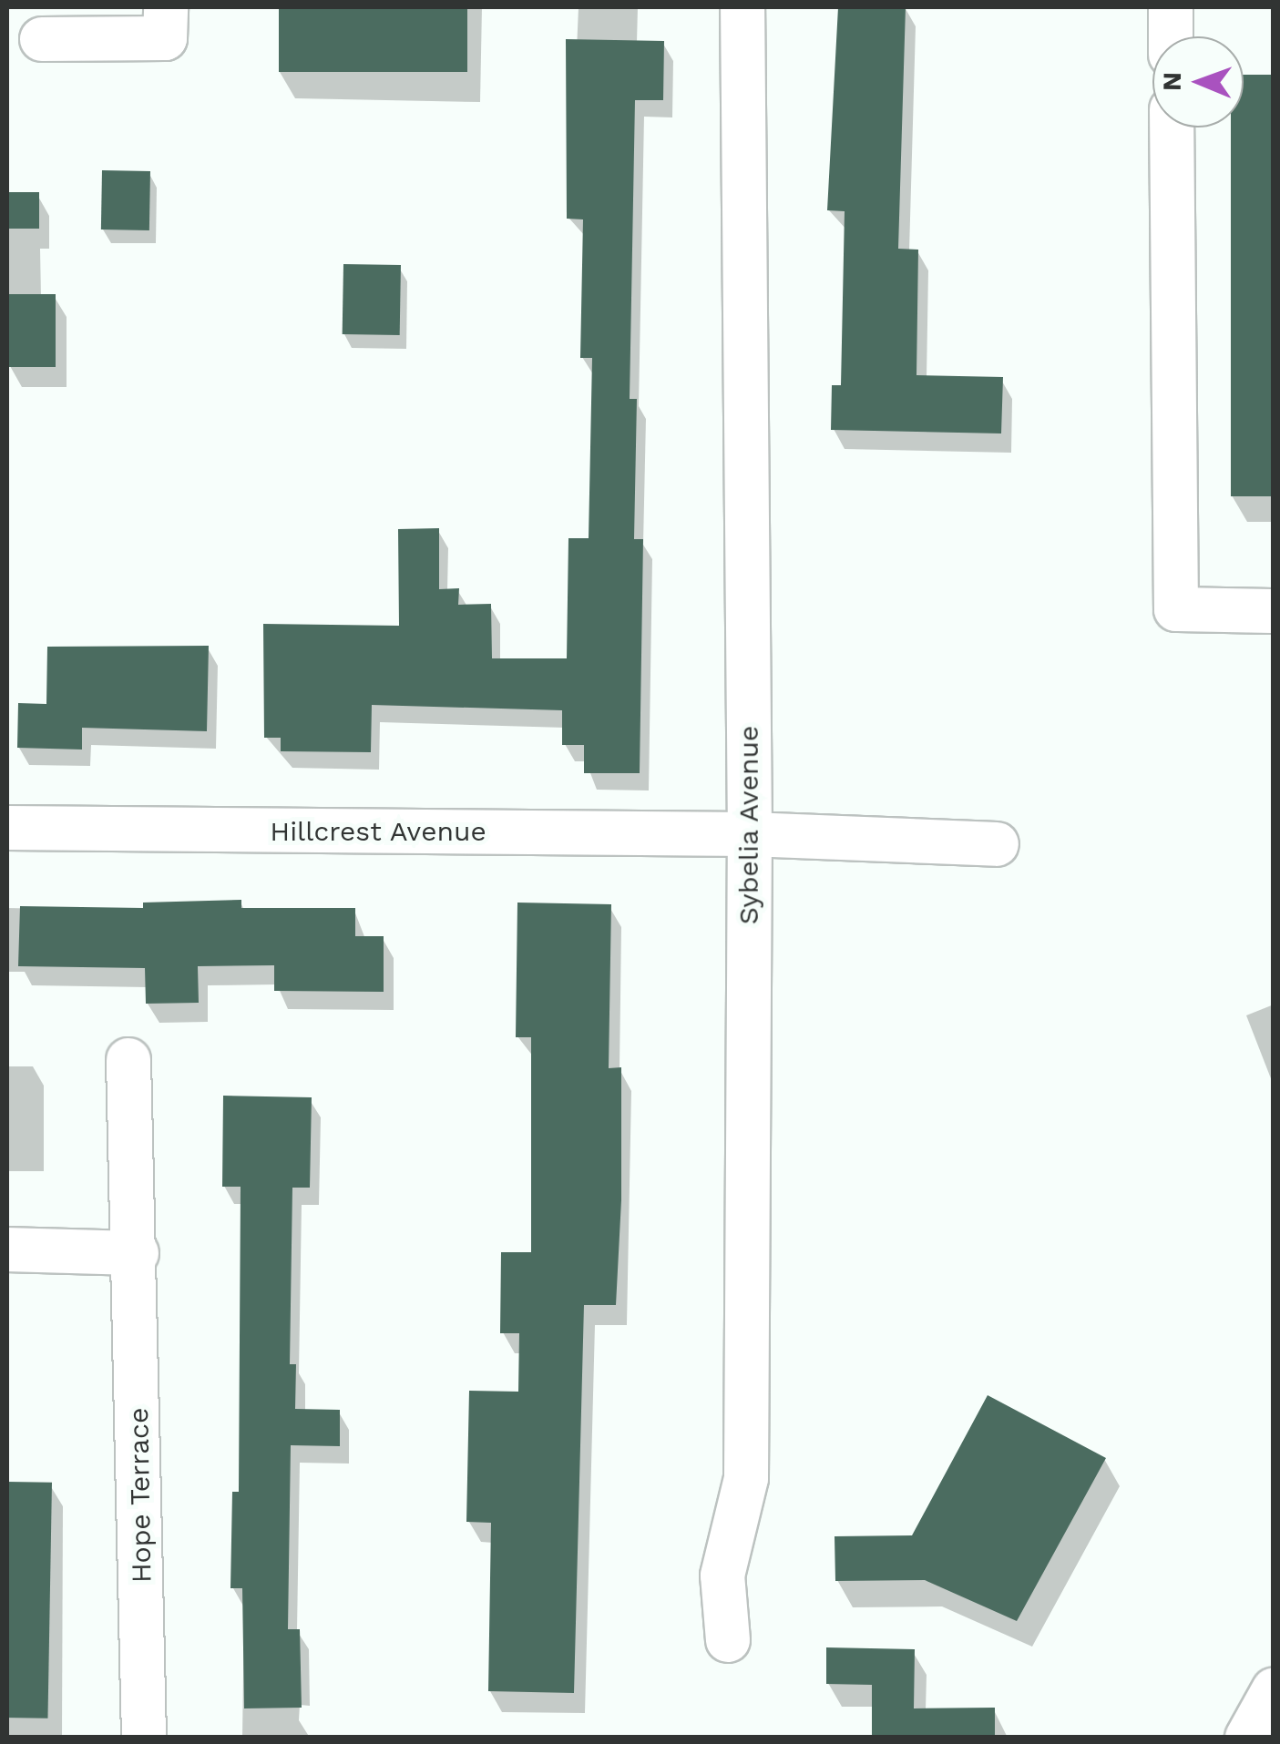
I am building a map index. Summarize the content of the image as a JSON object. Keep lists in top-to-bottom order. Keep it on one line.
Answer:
{"streets":{"street":["Sybelia Avenue","Hillcrest Avenue","Hope Terrace"]},"crossings":[["Sybelia Avenue","Hillcrest Avenue"]],"north":"left"}
